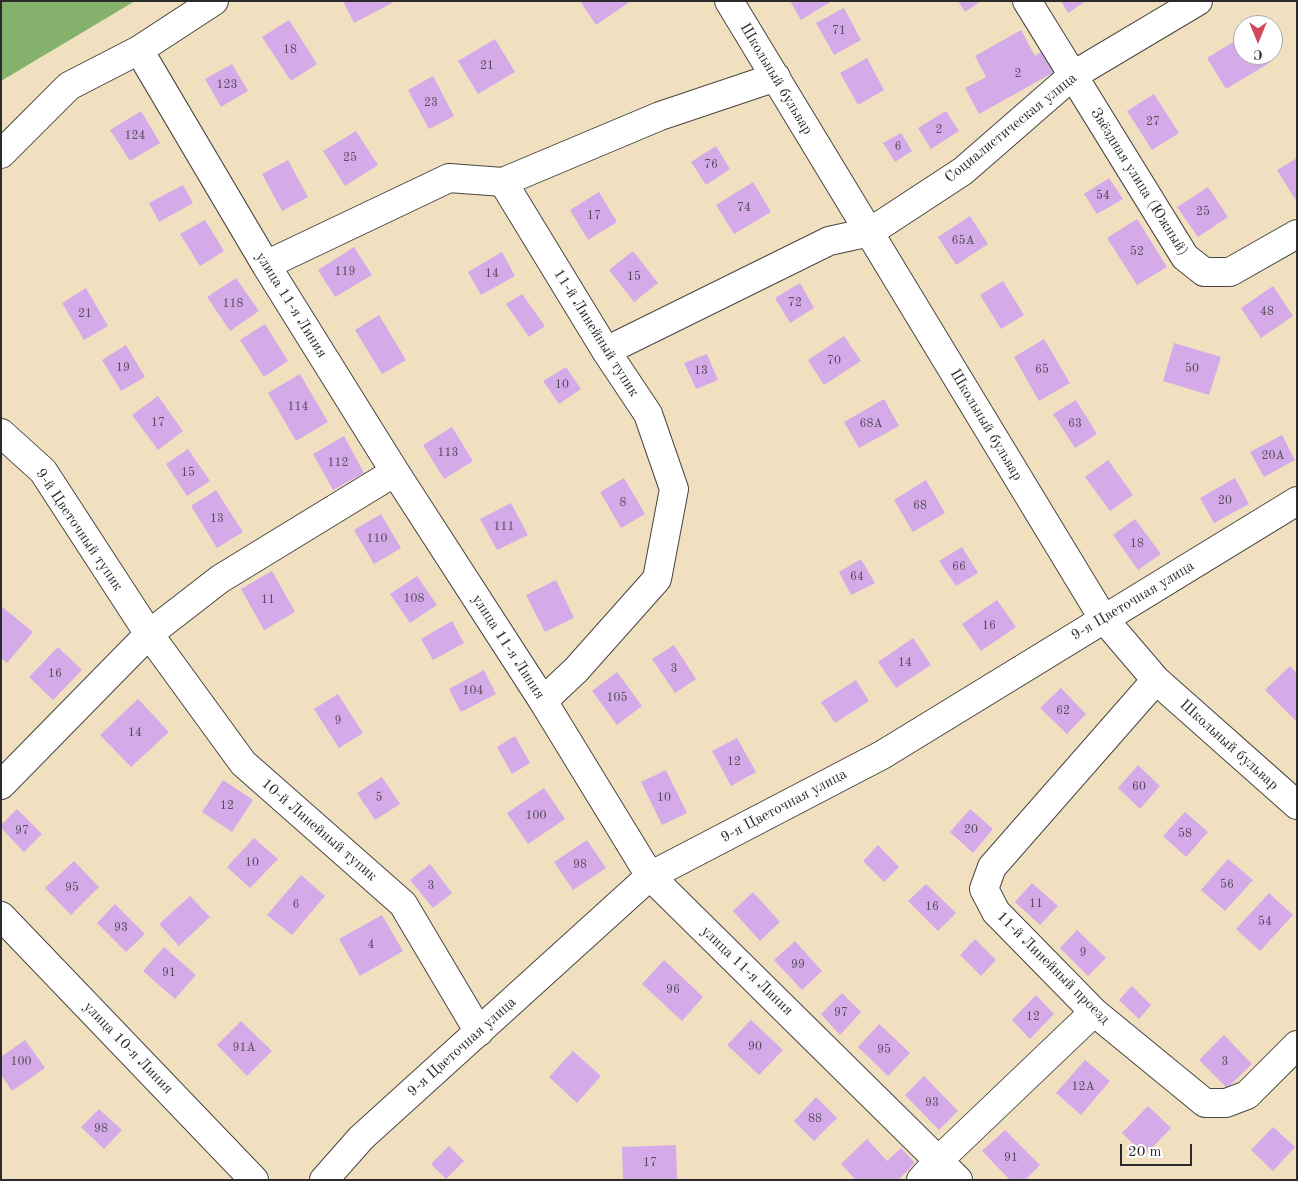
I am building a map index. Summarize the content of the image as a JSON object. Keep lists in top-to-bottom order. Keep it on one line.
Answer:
{"streets":{"lane":["Школьный бульвар","Социалистическая улица","Звёздная улица (Южный)","улица 11-я Линия","11-й Линейный тупик","9-й Цветочный тупик","9-я Цветочная улица","10-й Линейный тупик","11-й Линейный проезд","улица 10-я Линия"]},"crossings":[["Школьный бульвар","Социалистическая улица"],["Школьный бульвар","9-я Цветочная улица"],["Школьный бульвар","11-й Линейный проезд"],["Социалистическая улица","Звёздная улица (Южный)"],["Социалистическая улица","11-й Линейный тупик"],["улица 11-я Линия","11-й Линейный тупик"],["улица 11-я Линия","9-я Цветочная улица"],["9-й Цветочный тупик","10-й Линейный тупик"],["9-я Цветочная улица","10-й Линейный тупик"]],"house_numbers":["71","18","21","2","123","23","27","2","124","6","25","76","54","74","25","17","65А","52","119","14","15","72","118","48","21","70","19","50","65","13","10","114","17","68А","63","113","20А","112","15","20","8","68","13","111","110","18","66","64","108","11","16","14","3","16","104","105","62","9","14","12","60","5","10","12","100","20","97","58","10","98","56","3","95","11","6","16","54","93","4","9","99","91","96","97","12","90","91А","95","100","3","12А","93","88","98","91","17"],"scale_bar":"20 m","north":"bottom"}
